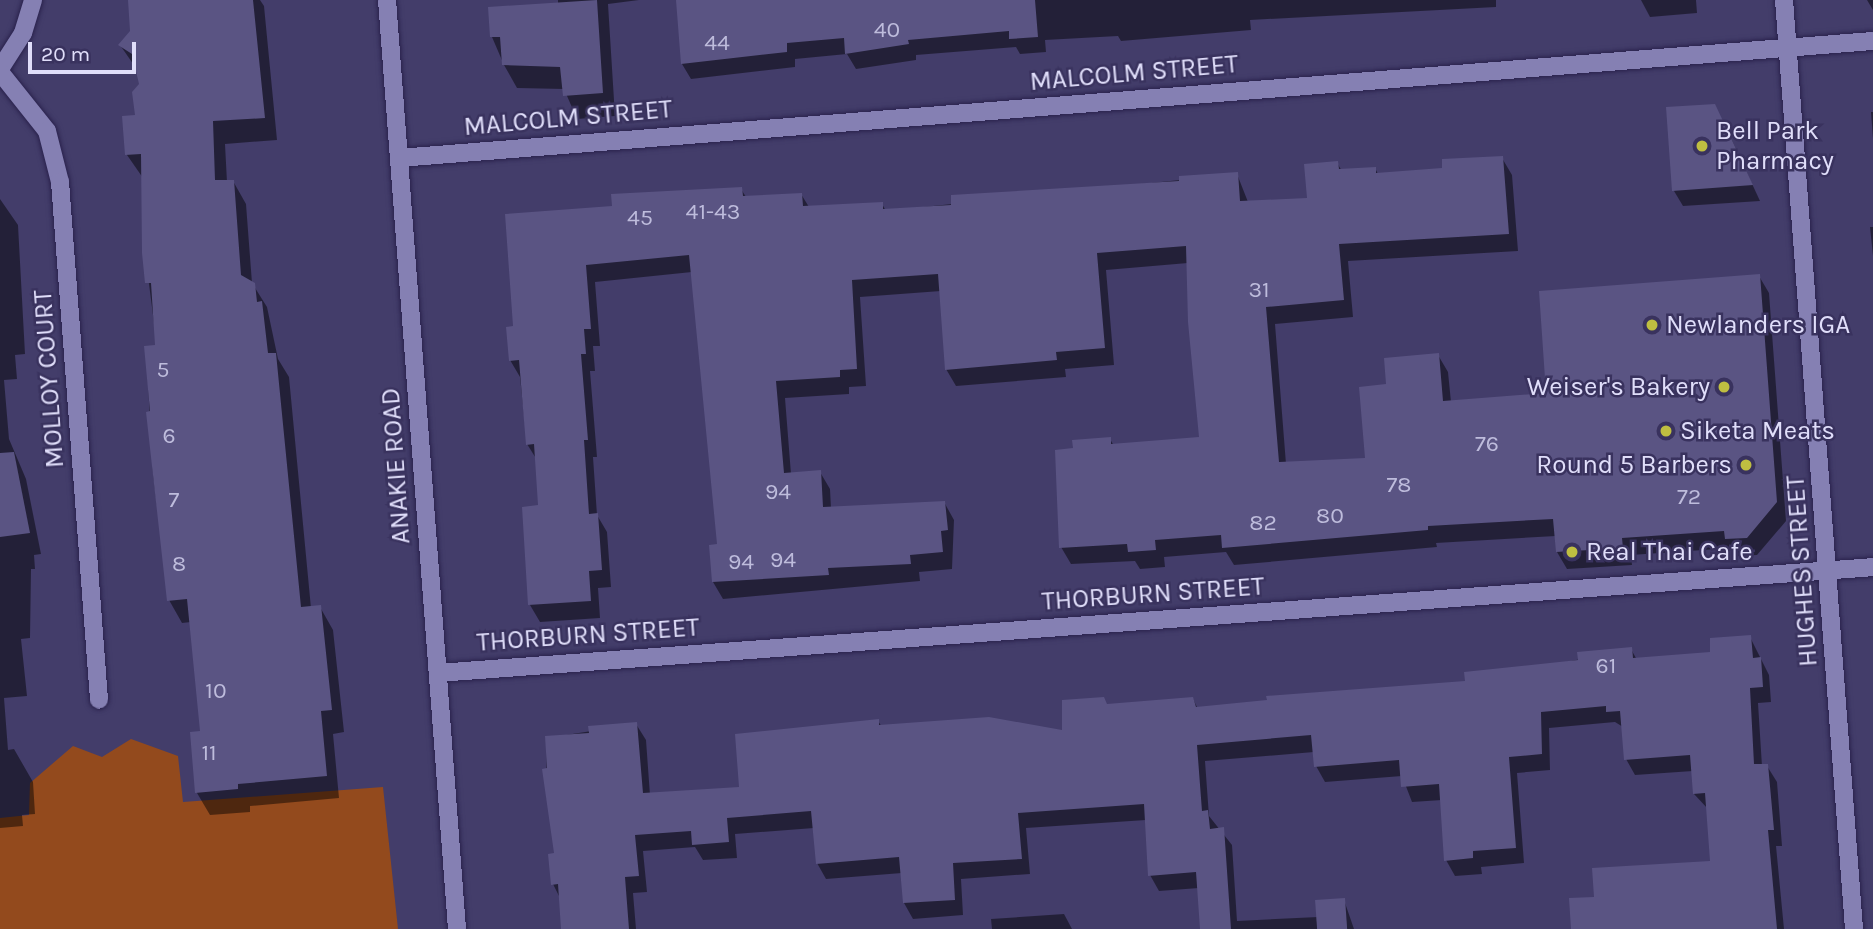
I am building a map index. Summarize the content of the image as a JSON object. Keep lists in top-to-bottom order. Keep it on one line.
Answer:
{"streets":{"street":["MALCOLM STREET","MOLLOY COURT","ANAKIE ROAD","HUGHES STREET","THORBURN STREET"]},"crossings":[["MALCOLM STREET","ANAKIE ROAD"],["MALCOLM STREET","HUGHES STREET"],["ANAKIE ROAD","THORBURN STREET"],["HUGHES STREET","THORBURN STREET"]],"places":["Bell Park Pharmacy","Newlanders IGA","Weiser's Bakery","Siketa Meats","Round 5 Barbers","Real Thai Cafe"],"house_numbers":["40","44","41-43","45","31","5","6","76","78","94","72","7","80","82","94","94","8","61","10","11"],"scale_bar":"20 m"}
